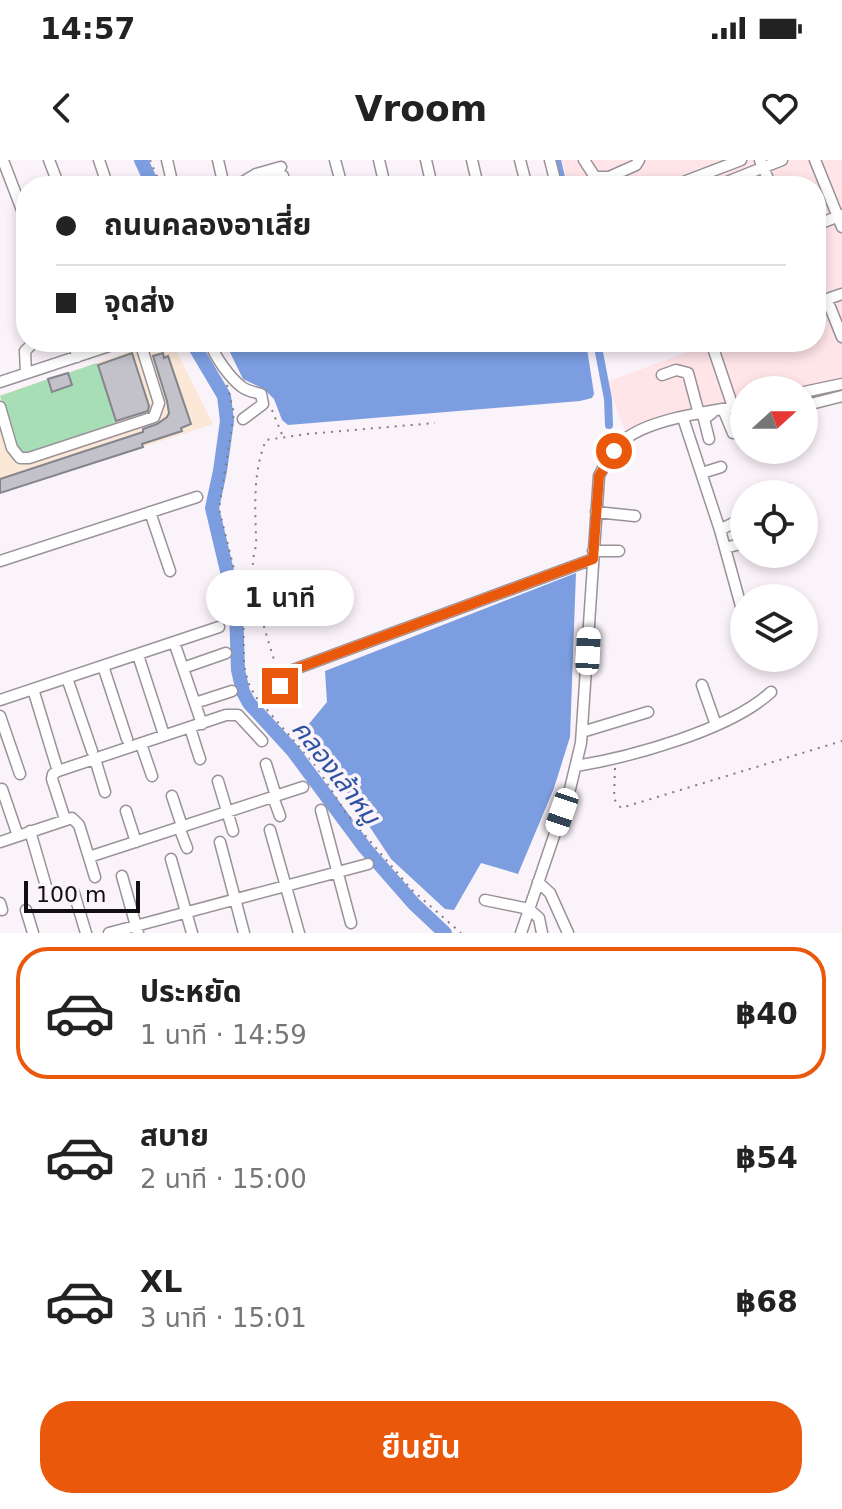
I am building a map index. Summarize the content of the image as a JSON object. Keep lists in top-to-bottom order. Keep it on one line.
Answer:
{"water":["คลองเล้าหมู"],"scale_bar":"100 m","north":"right","page":{"status":"14:57","header":"Vroom","banner":["ถนนคลองอาเสี่ย","จุดส่ง"],"bubble":"1 นาที","scale":"100 m","list":[{"name":"ประหยัด","note":"1 นาที · 14:59","value":"฿40"},{"name":"สบาย","note":"2 นาที · 15:00","value":"฿54"},{"name":"XL","note":"3 นาที · 15:01","value":"฿68"}],"buttons":"ยืนยัน"}}
